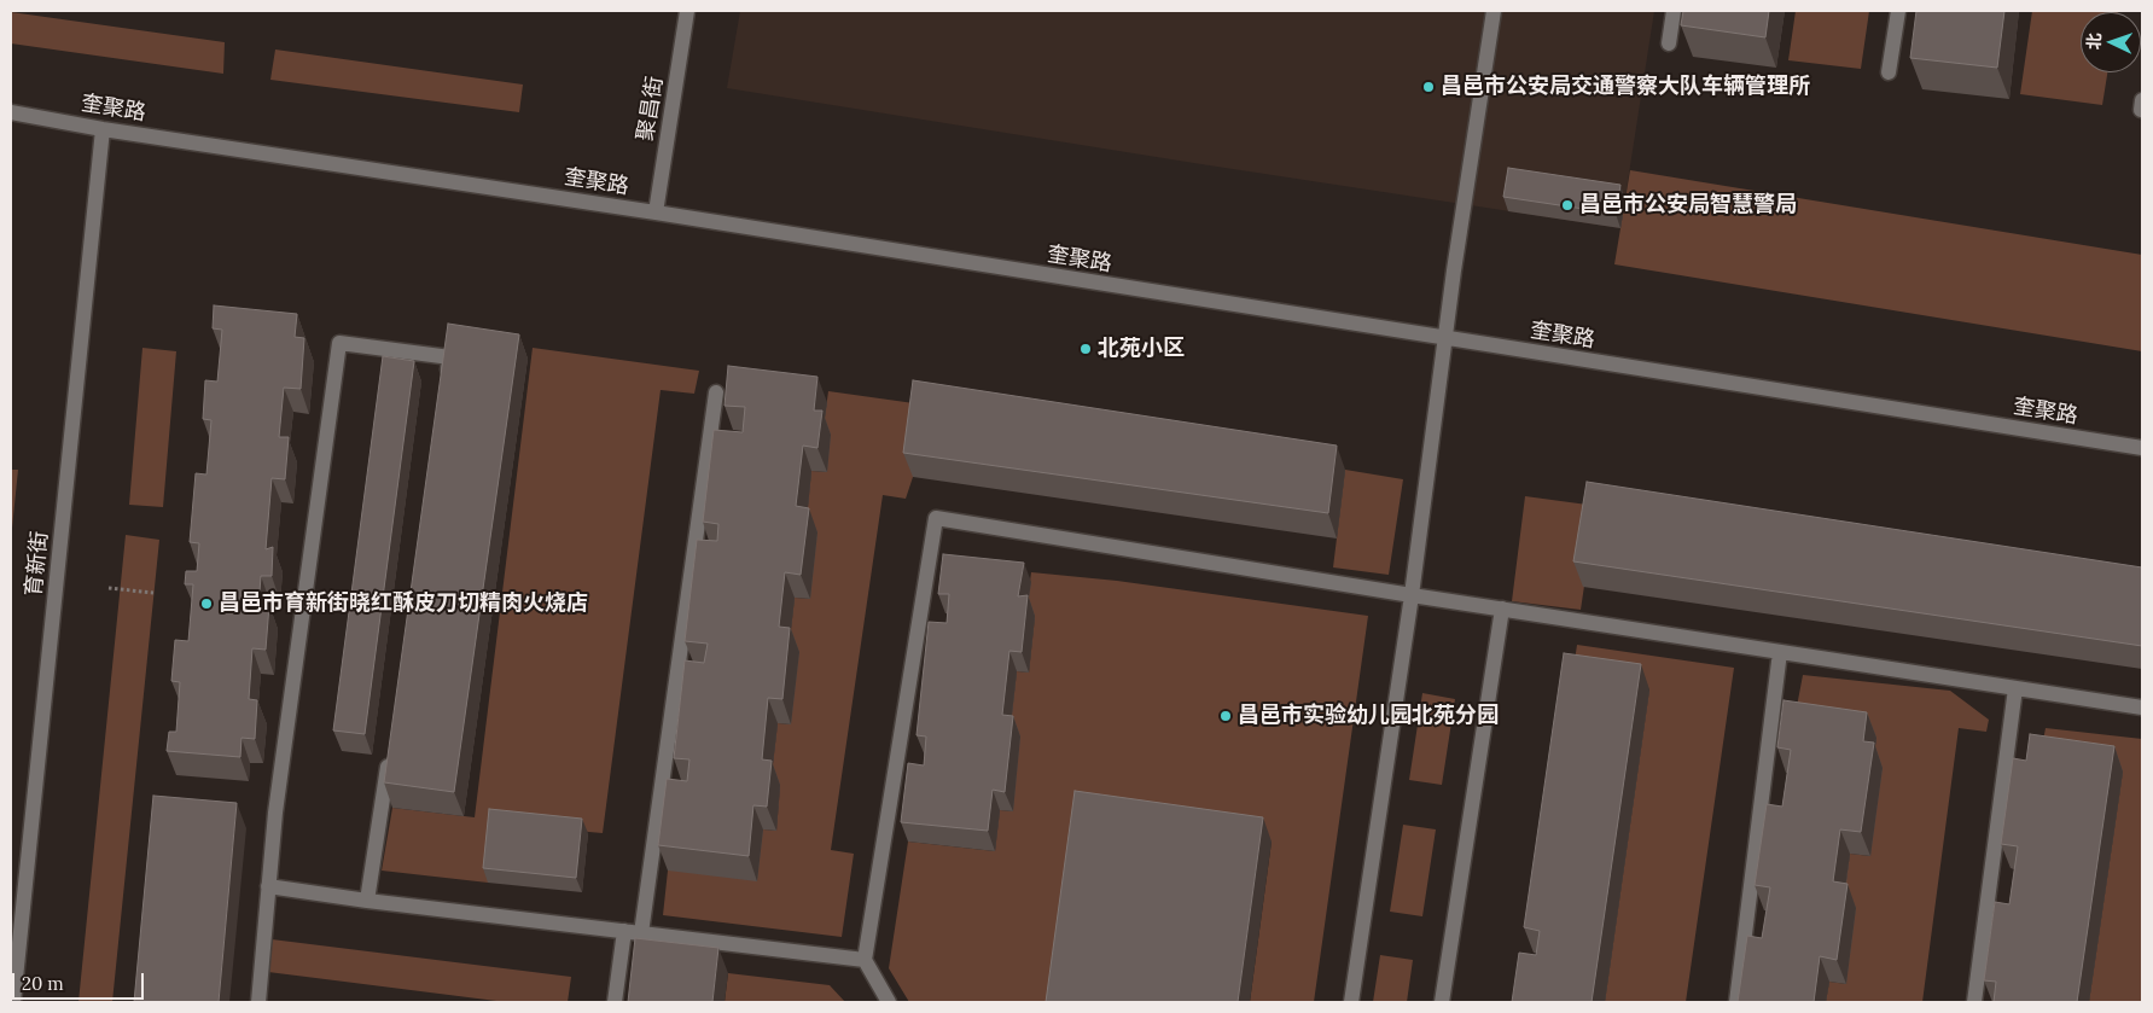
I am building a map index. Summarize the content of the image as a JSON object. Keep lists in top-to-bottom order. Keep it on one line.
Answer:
{"streets":{"street":["奎聚路","聚昌街","育新街"]},"crossings":[["奎聚路","聚昌街"],["奎聚路","育新街"]],"places":["昌邑市公安局交通警察大队车辆管理所","昌邑市公安局智慧警局","北苑小区","昌邑市育新街晓红酥皮刀切精肉火烧店","昌邑市实验幼儿园北苑分园"],"scale_bar":"20 m","north":"left"}
